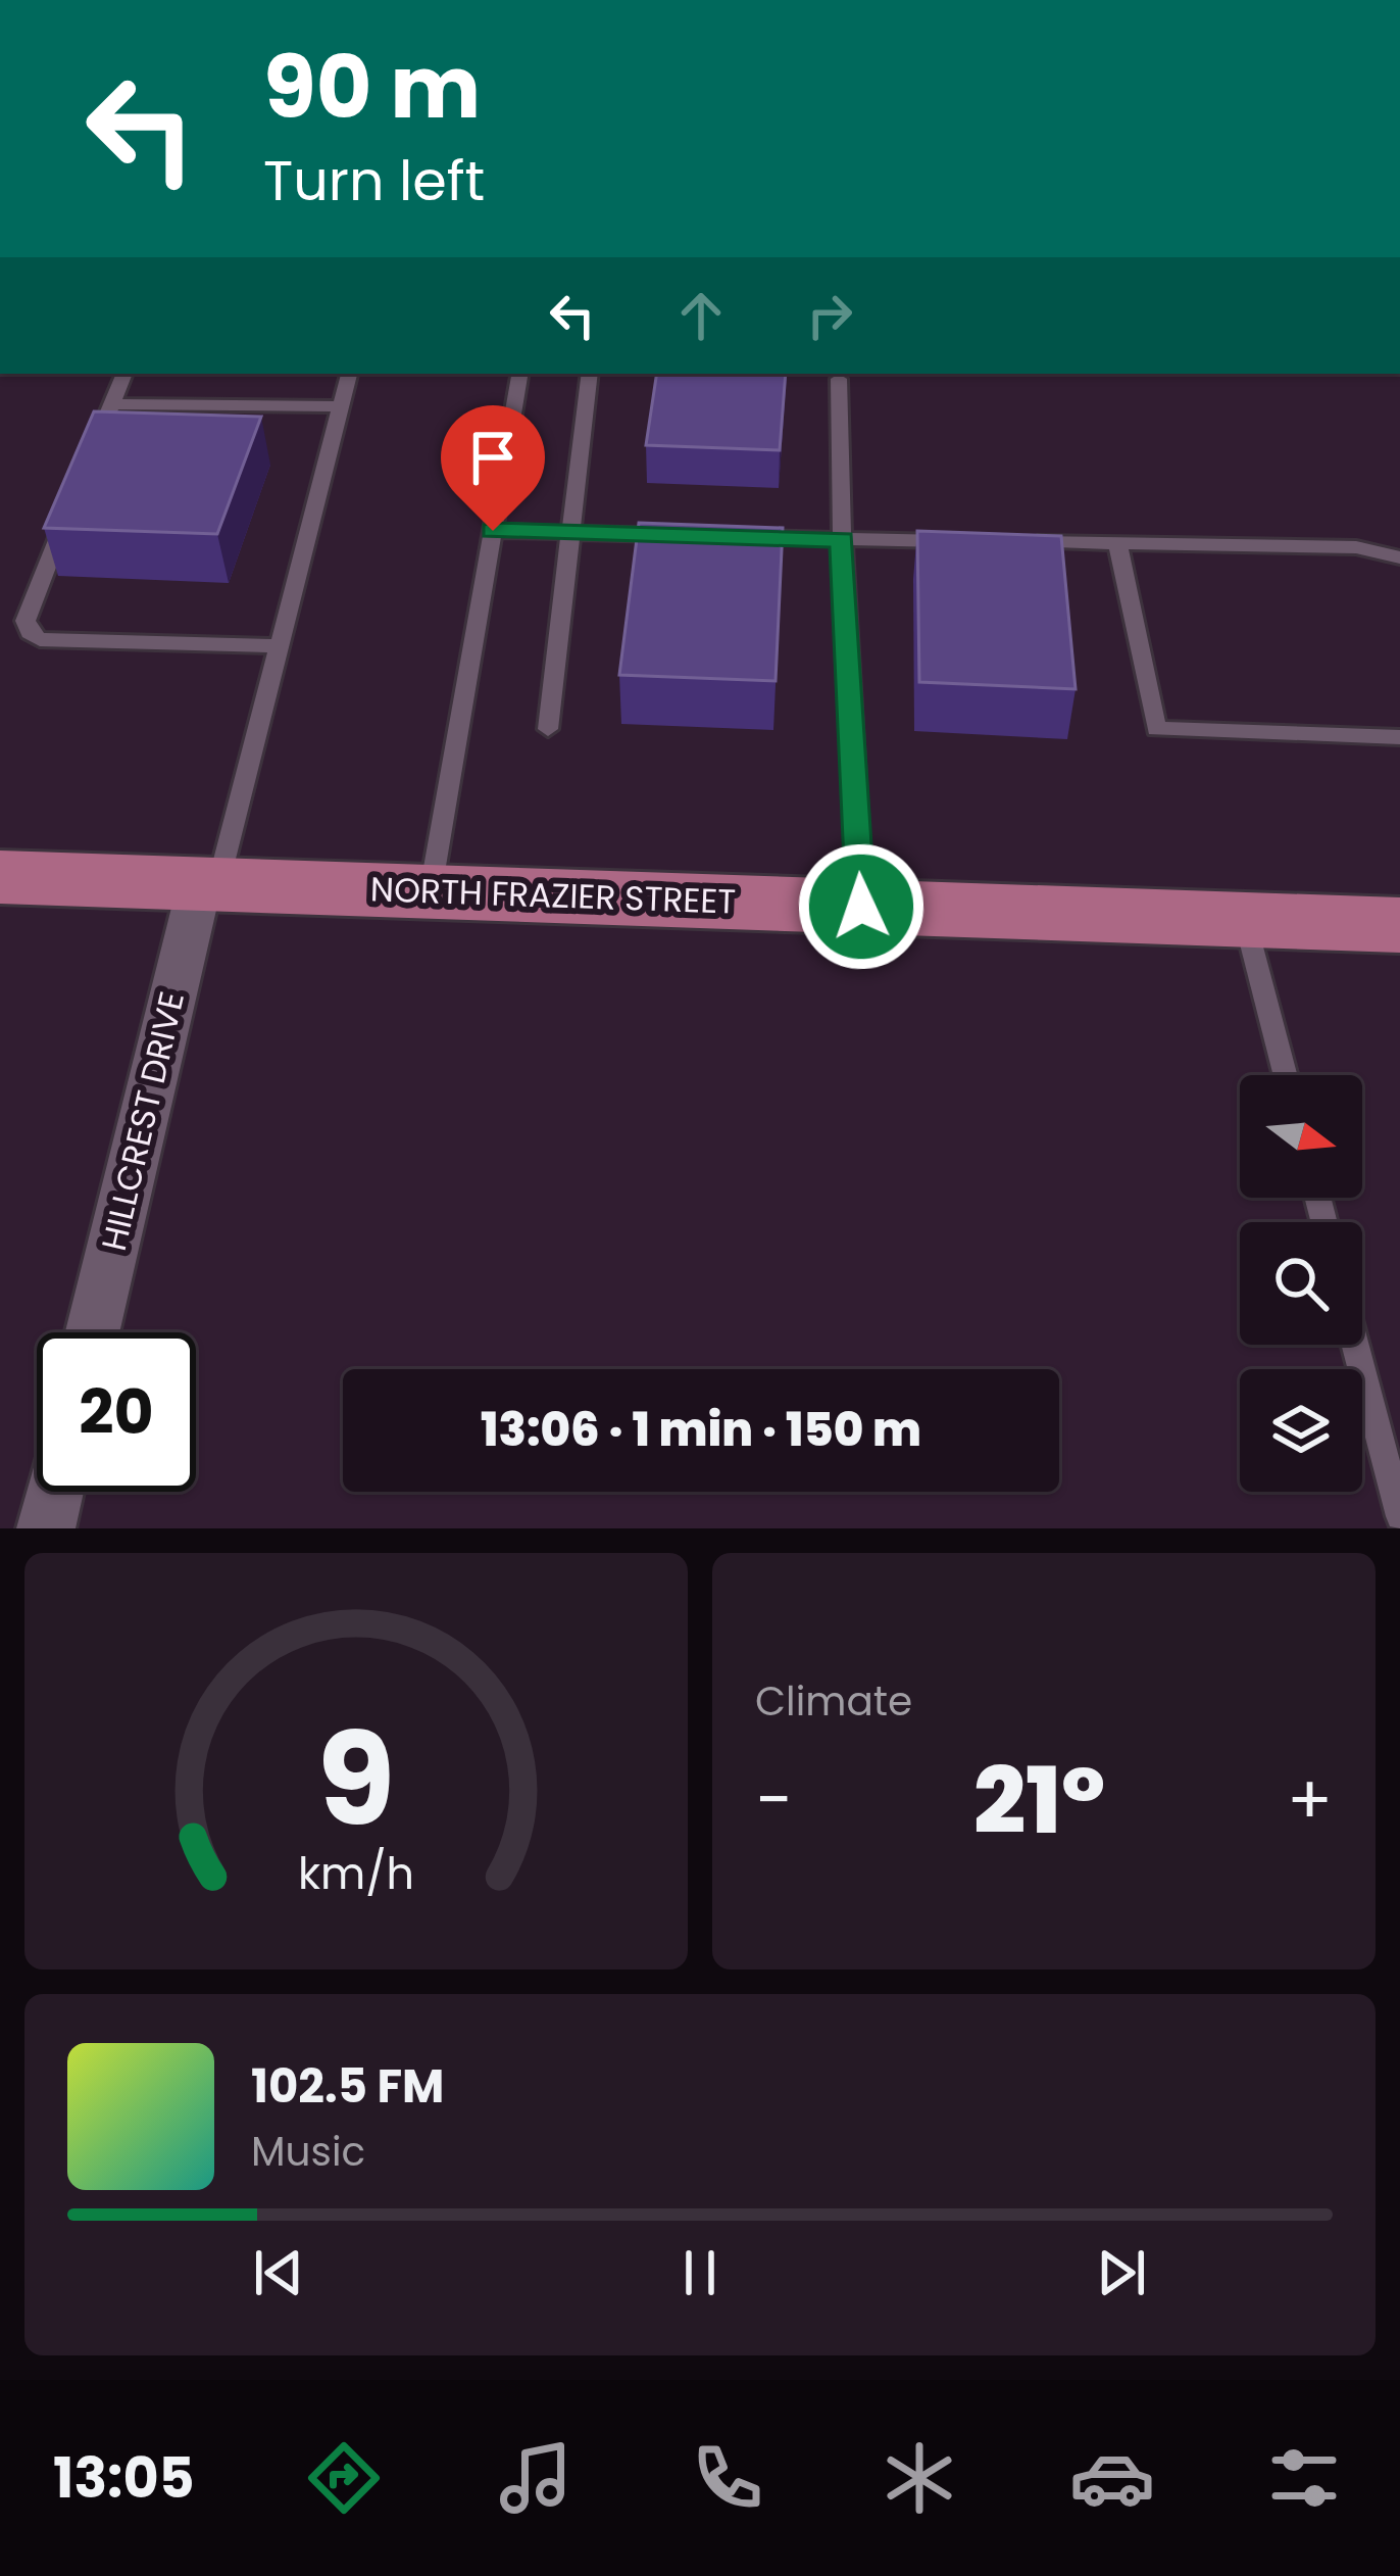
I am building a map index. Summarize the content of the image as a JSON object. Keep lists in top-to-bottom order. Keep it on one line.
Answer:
{"streets":{"main road":["NORTH FRAZIER STREET"],"street":["HILLCREST DRIVE"]},"crossings":[["NORTH FRAZIER STREET","HILLCREST DRIVE"]],"north":"right","page":{"turn":["90 m","Turn left"],"limit":"20","trip":"13:06 · 1 min · 150 m","tile":"Climate","heat":["−","21°","+"],"song":["102.5 FM","Music"],"tabs":"13:05","gauge":["9","km/h"]}}
